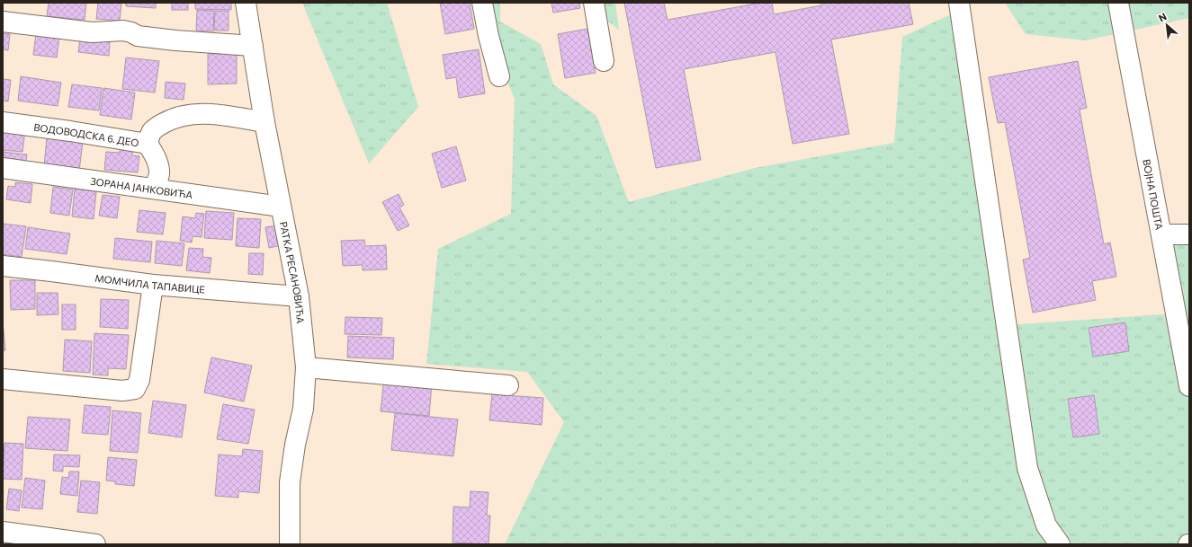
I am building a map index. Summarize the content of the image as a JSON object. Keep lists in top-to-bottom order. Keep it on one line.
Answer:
{"streets":{"street":["ВОДОВОДСКА 6. ДЕО","ЗОРАНА ЈАНКОВИЋА","ВОЈНА ПОШТА","РАТКА РЕСАНОВИЋА","МОМЧИЛА ТАПАВИЦЕ"]},"crossings":[["ВОДОВОДСКА 6. ДЕО","РАТКА РЕСАНОВИЋА"],["ЗОРАНА ЈАНКОВИЋА","РАТКА РЕСАНОВИЋА"],["РАТКА РЕСАНОВИЋА","МОМЧИЛА ТАПАВИЦЕ"]],"north":"top left"}
